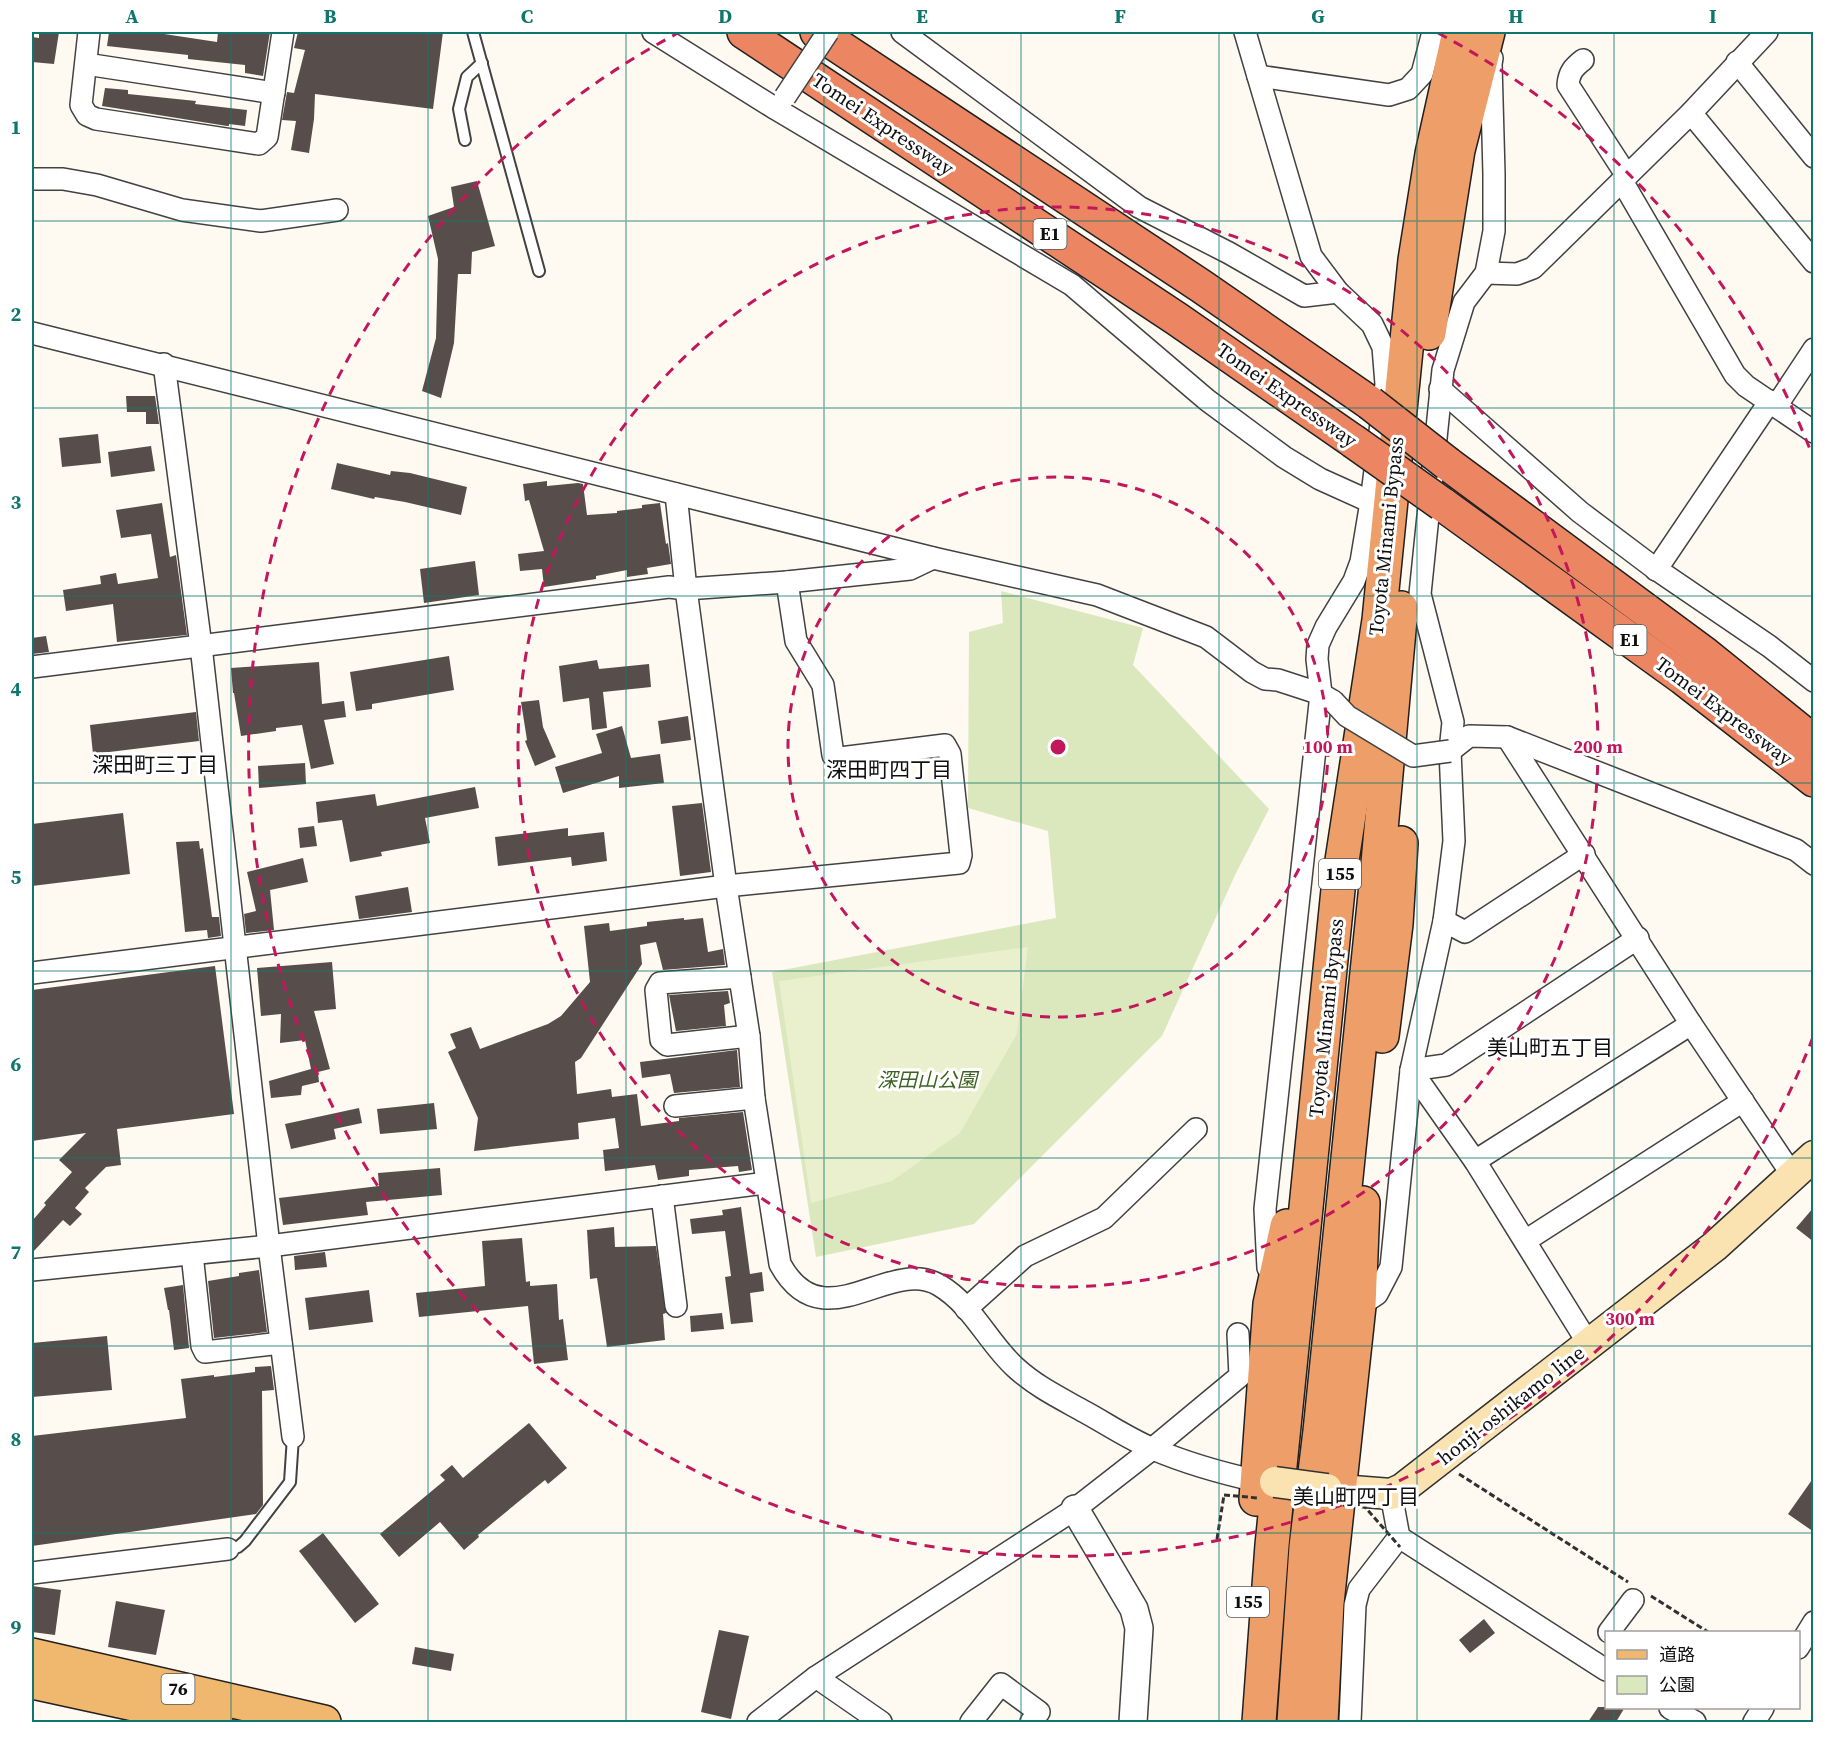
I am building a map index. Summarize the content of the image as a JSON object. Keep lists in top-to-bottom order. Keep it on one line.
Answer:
{"streets":{"highway":["Tomei Expressway","E1","Toyota Minami Bypass","155"],"main road":["honji-oshikamo line","76"]},"crossings":[["Toyota Minami Bypass","155"]],"districts":["深田町三丁目","深田町四丁目","美山町五丁目","美山町四丁目"],"parks":["深田山公園"],"legend":["道路","公園"],"grid":{"columns":["A","B","C","D","E","F","G","H","I"],"rows":["1","2","3","4","5","6","7","8","9"]},"rings":["100 m","200 m","300 m"]}
